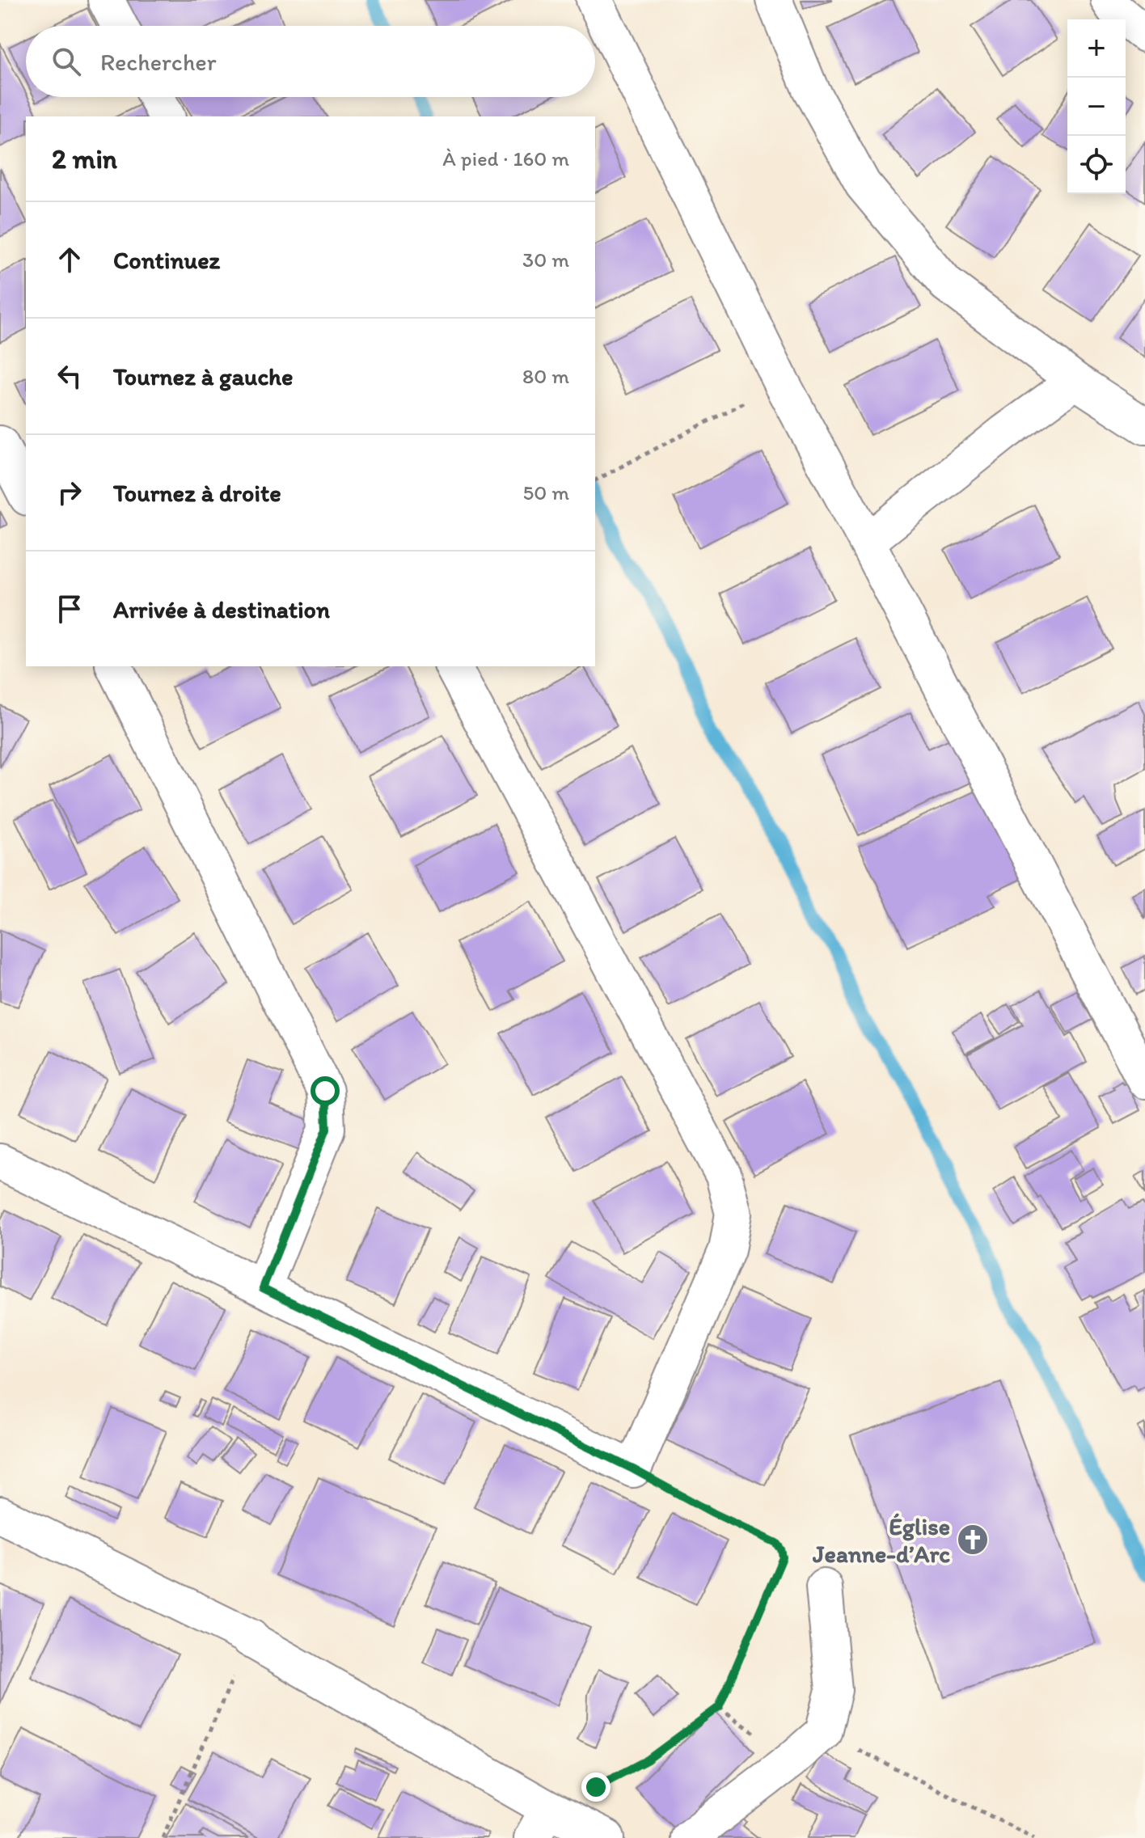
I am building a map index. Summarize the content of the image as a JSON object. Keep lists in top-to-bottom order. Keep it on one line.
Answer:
{"places":{"church":["Église Jeanne-d’Arc"]},"page":{"map_buttons":["+","−"],"search":"Rechercher","heading":["2 min","À pied · 160 m"],"list":[["Continuez","30 m"],["Tournez à gauche","80 m"],["Tournez à droite","50 m"],"Arrivée à destination"]}}
